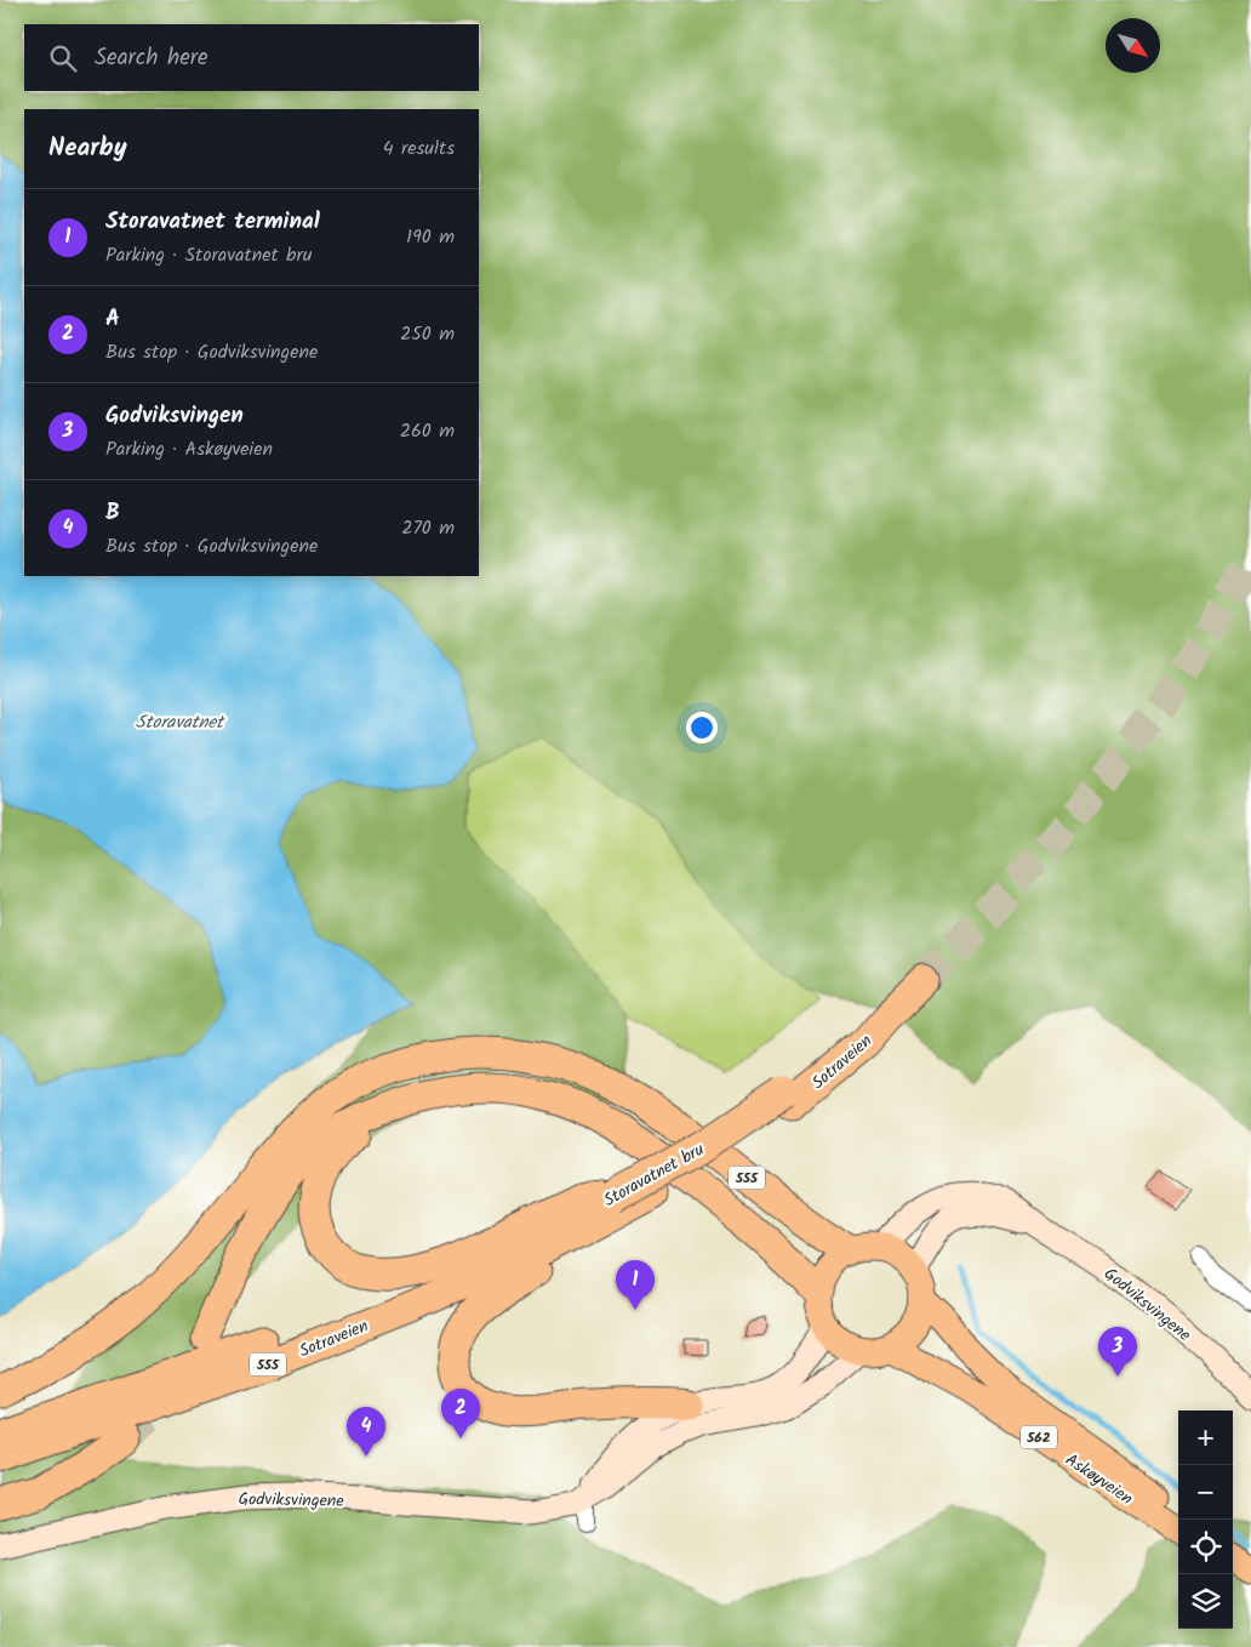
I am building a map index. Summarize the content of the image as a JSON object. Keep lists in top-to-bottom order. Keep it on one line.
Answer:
{"streets":{"highway":["Sotraveien","Storavatnet bru","555"],"main road":["Godviksvingene","562","Askøyveien"]},"crossings":[["Sotraveien","Storavatnet bru"],["Sotraveien","555"],["Storavatnet bru","555"],["555","Godviksvingene"],["555","Askøyveien"],["Godviksvingene","Askøyveien"]],"water":["Storavatnet"],"north":"bottom right","page":{"search":"Search here","heading":["Nearby","4 results"],"list":[{"mark":"1","name":"Storavatnet terminal","note":"Parking · Storavatnet bru","value":"190 m"},{"mark":"2","name":"A","note":"Bus stop · Godviksvingene","value":"250 m"},{"mark":"3","name":"Godviksvingen","note":"Parking · Askøyveien","value":"260 m"},{"mark":"4","name":"B","note":"Bus stop · Godviksvingene","value":"270 m"}],"pins":["1","3","2","4"],"map_buttons":["+","−"]}}
